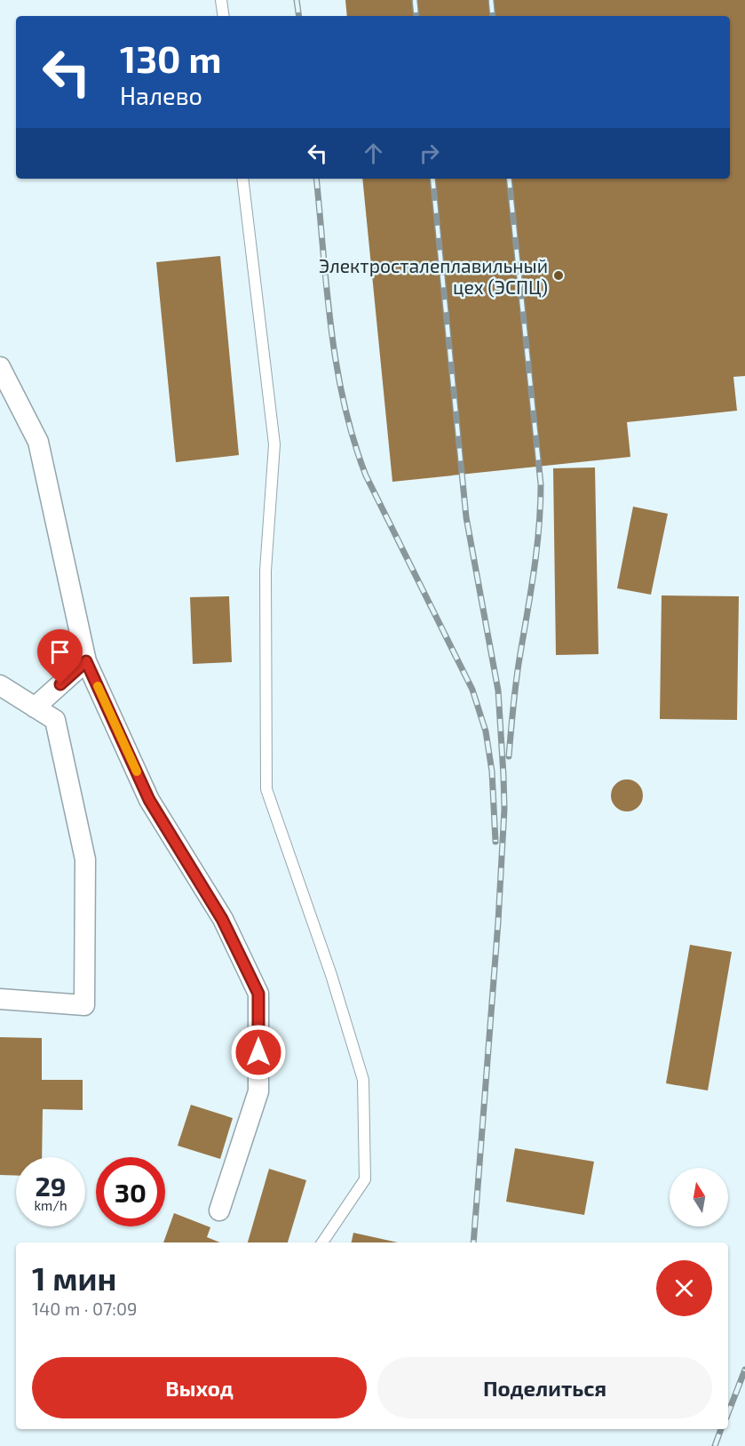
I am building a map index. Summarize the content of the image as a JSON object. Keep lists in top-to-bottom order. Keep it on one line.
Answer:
{"places":["Электросталеплавильный цех (ЭСПЦ)"],"north":"top","page":{"turn":["130 m","Налево"],"speed":"29 km/h","limit":"30","heading":["1 мин","140 m · 07:09"],"buttons":["Выход","Поделиться"]}}
